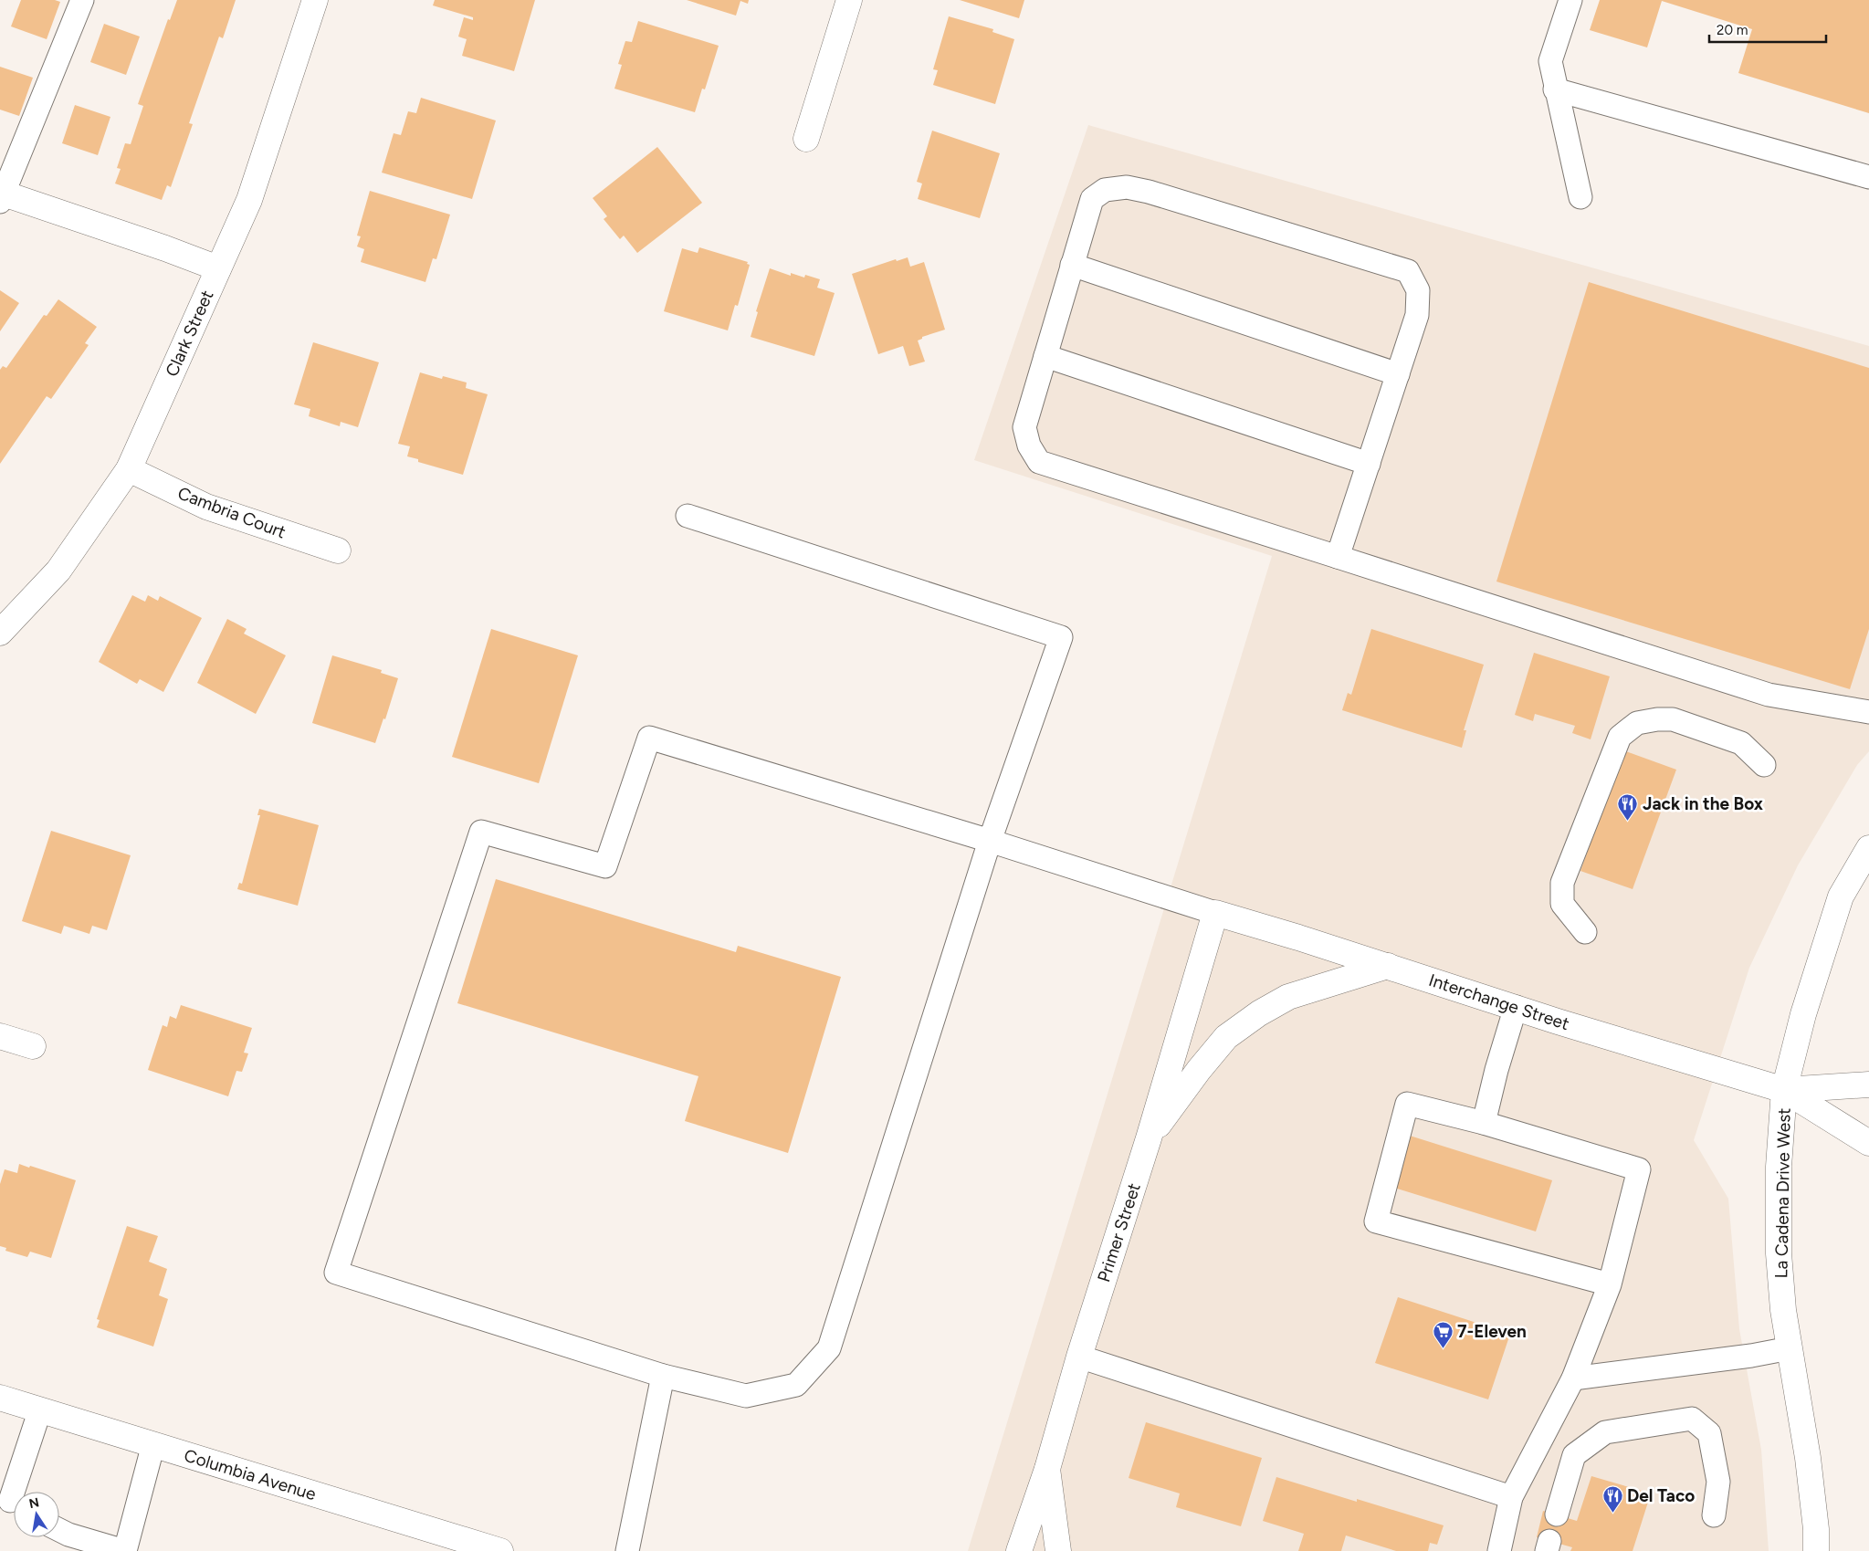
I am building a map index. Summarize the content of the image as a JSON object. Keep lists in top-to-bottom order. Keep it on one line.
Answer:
{"streets":{"main road":["Clark Street","Cambria Court","Interchange Street","La Cadena Drive West","Primer Street","Columbia Avenue"]},"crossings":[["Clark Street","Cambria Court"],["Interchange Street","La Cadena Drive West"],["Interchange Street","Primer Street"]],"places":{"restaurant":["Jack in the Box","Del Taco"],"supermarket":["7-Eleven"]},"scale_bar":"20 m","north":"top"}
